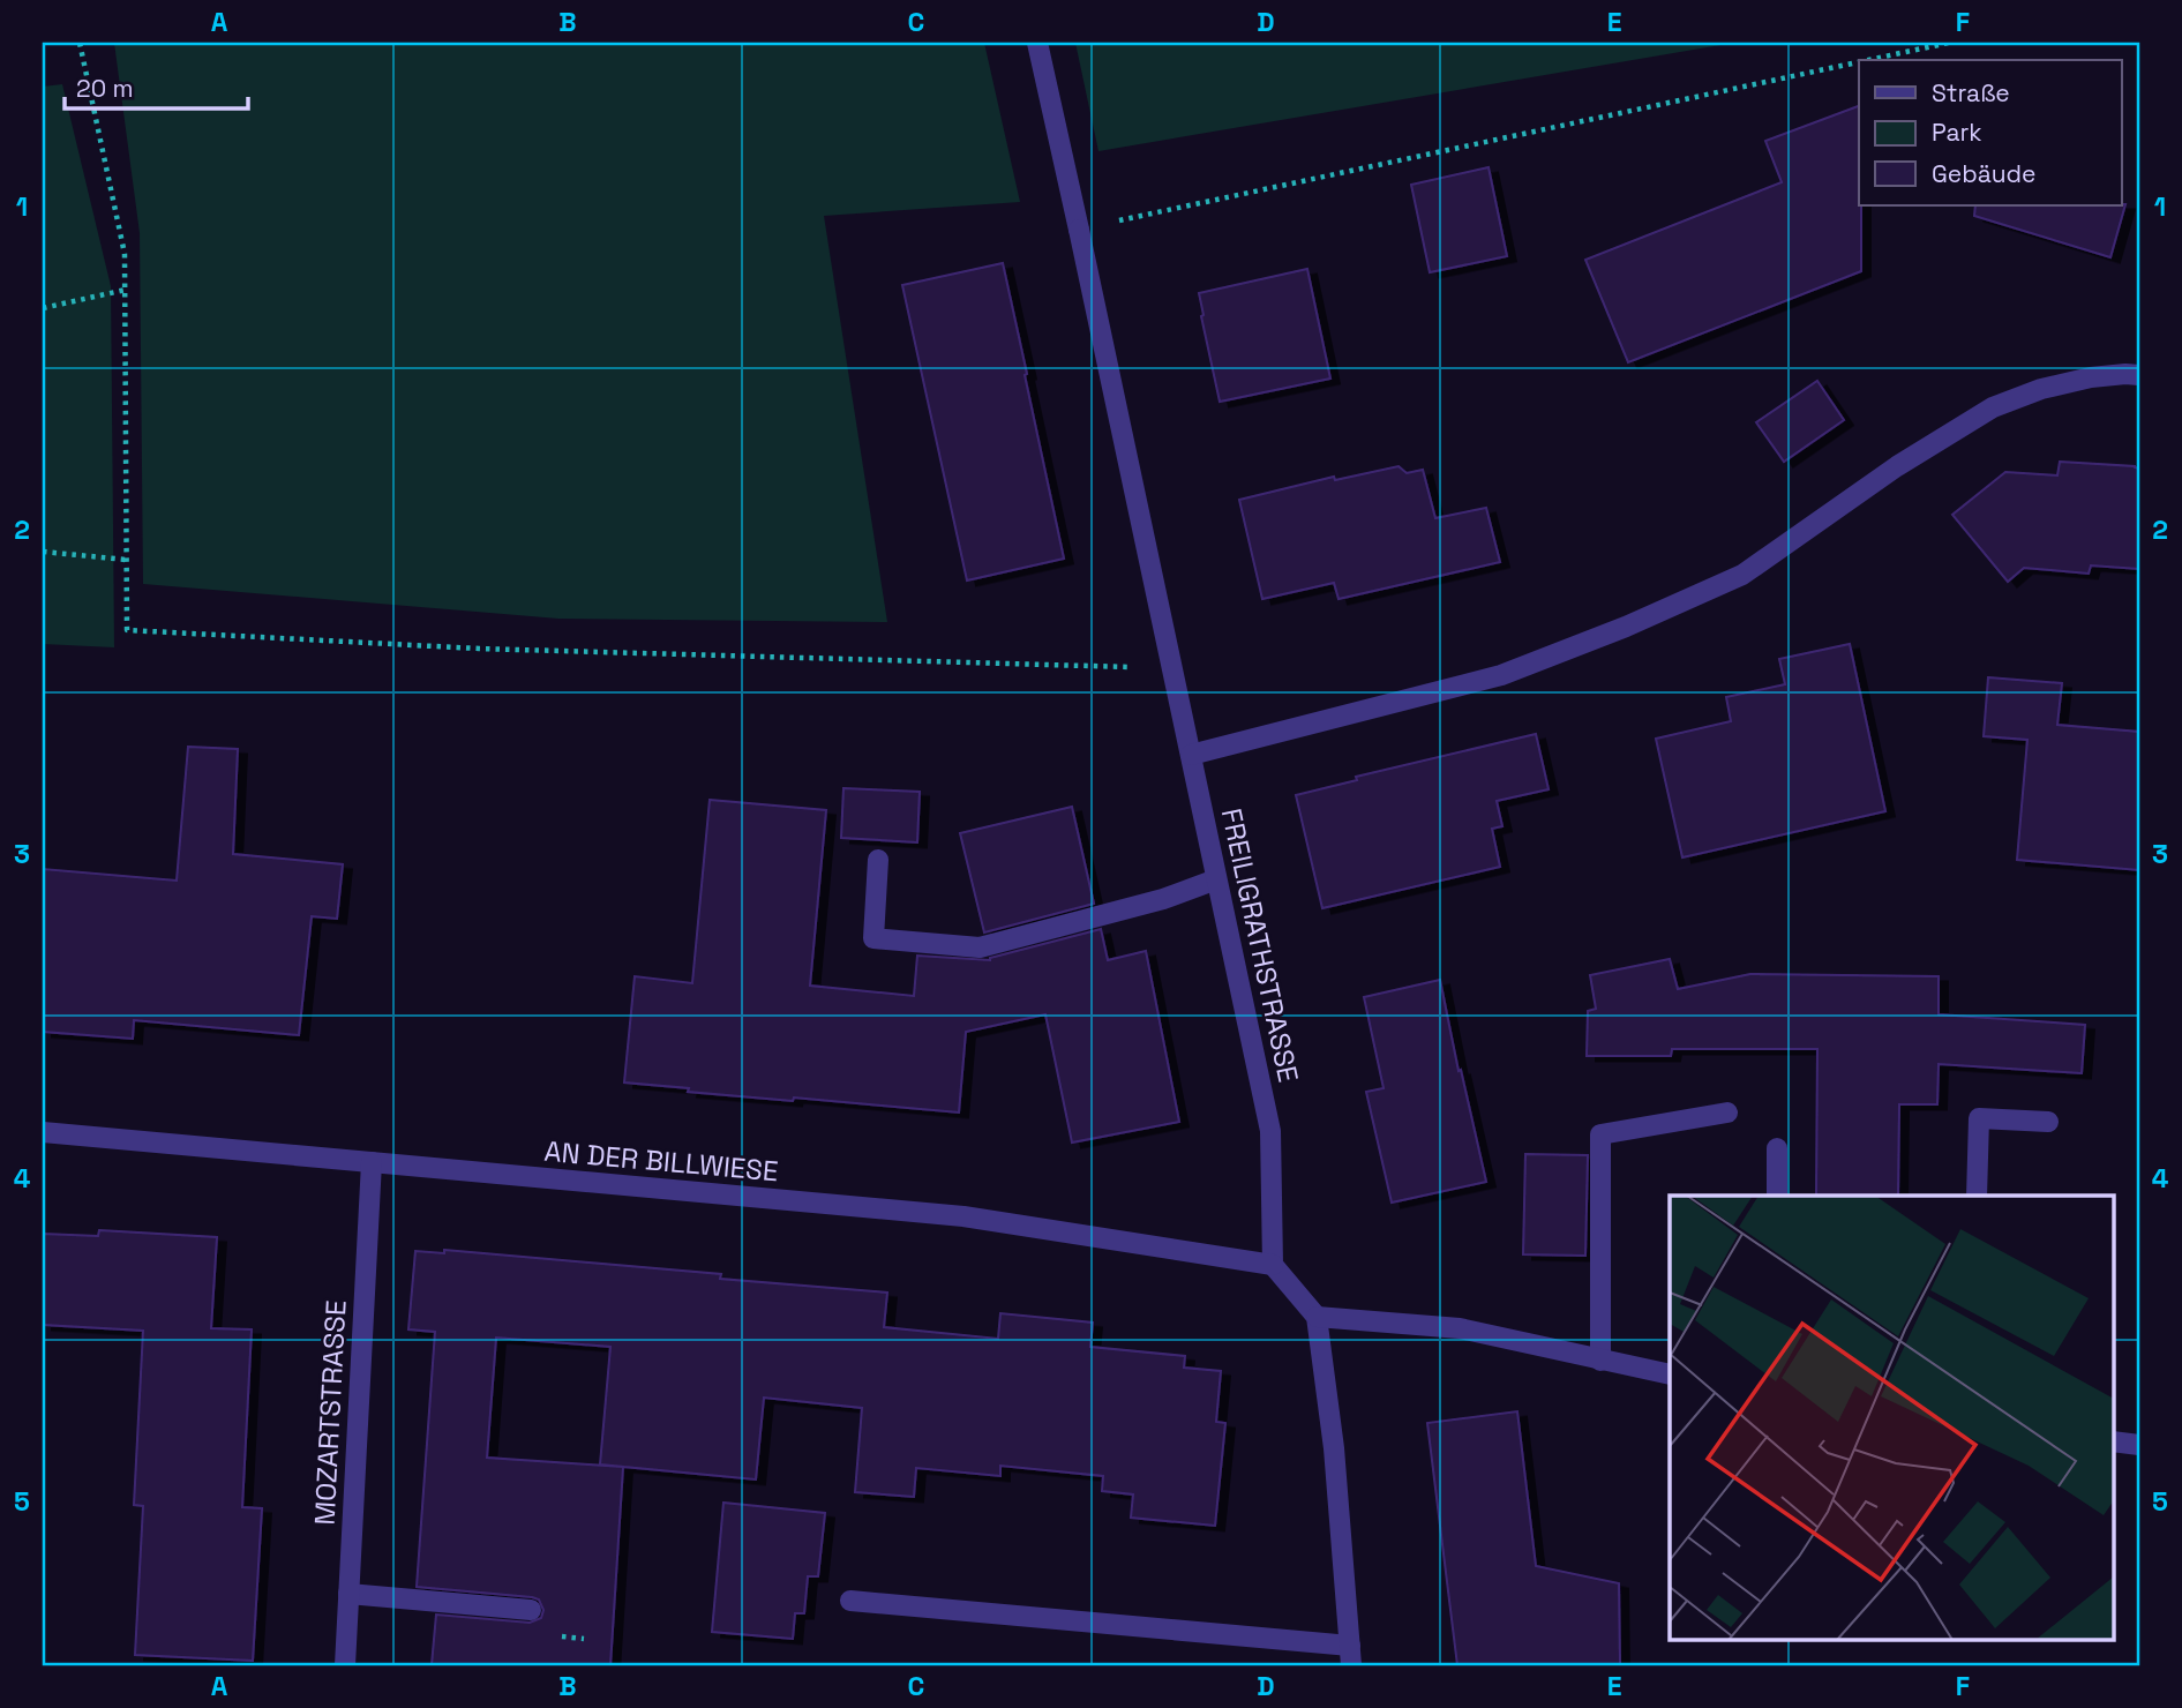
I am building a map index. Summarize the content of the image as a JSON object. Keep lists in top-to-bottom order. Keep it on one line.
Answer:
{"streets":{"street":["FREILIGRATHSTRASSE","AN DER BILLWIESE","MOZARTSTRASSE"]},"crossings":[["FREILIGRATHSTRASSE","AN DER BILLWIESE"],["AN DER BILLWIESE","MOZARTSTRASSE"]],"legend":["Straße","Park","Gebäude"],"scale_bar":"20 m","grid":{"columns":["A","B","C","D","E","F"],"rows":["1","2","3","4","5"]}}
